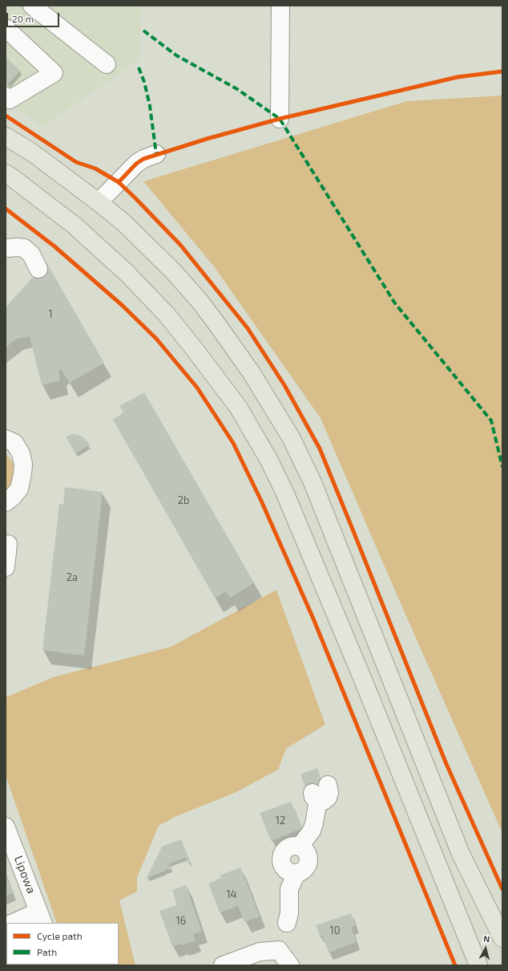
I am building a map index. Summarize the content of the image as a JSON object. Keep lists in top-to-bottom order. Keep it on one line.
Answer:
{"streets":{"street":["Lipowa"]},"house_numbers":["1","2b","2a","12","14","16","10"],"legend":["Cycle path","Path"],"scale_bar":"20 m","north":"top"}
